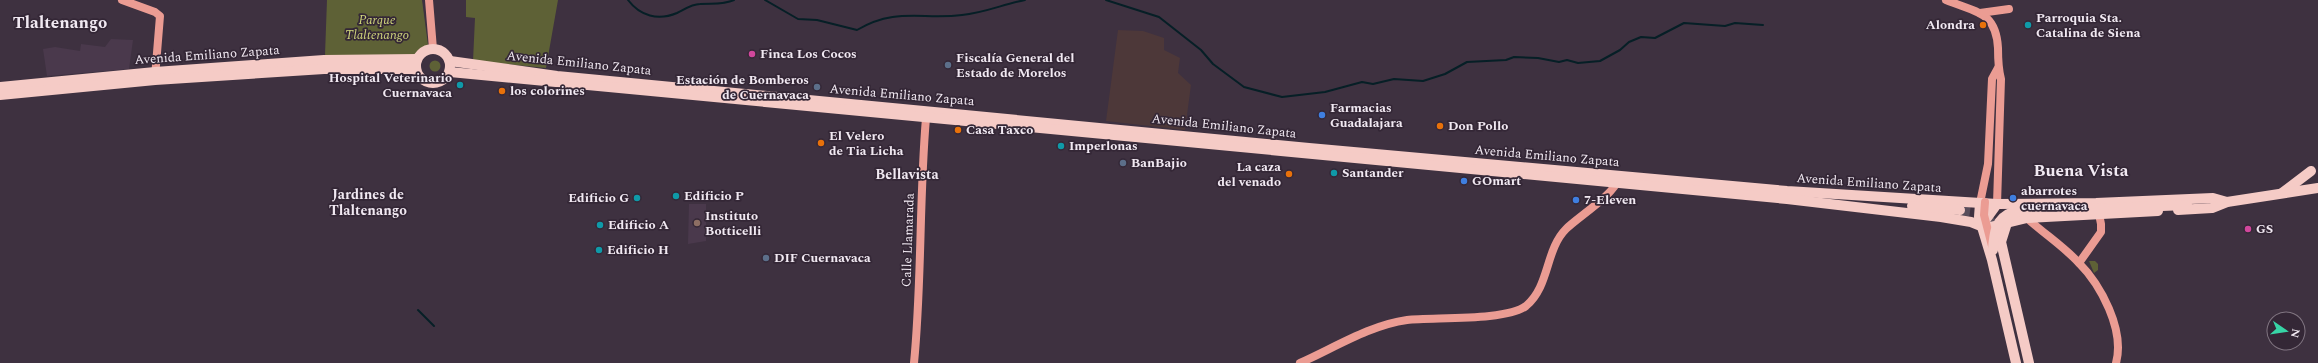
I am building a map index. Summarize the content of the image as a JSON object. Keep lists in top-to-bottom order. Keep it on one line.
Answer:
{"streets":{"main road":["Avenida Emiliano Zapata"],"street":["Calle Llamarada"]},"crossings":[["Avenida Emiliano Zapata","Calle Llamarada"]],"districts":["Tlaltenango","Buena Vista","Bellavista","Jardines de Tlaltenango"],"parks":["Parque Tlaltenango"],"places":["Alondra","Parroquia Sta. Catalina de Siena","Finca Los Cocos","Fiscalía General del Estado de Morelos","Hospital Veterinario Cuernavaca","Estación de Bomberos de Cuernavaca","los colorines","Farmacias Guadalajara","Don Pollo","Casa Taxco","El Velero de Tia Licha","Imperlonas","BanBajio","Santander","La caza del venado","GOmart","Edificio P","Edificio G","abarrotes cuernavaca","7-Eleven","Instituto Botticelli","Edificio A","GS","Edificio H","DIF Cuernavaca"],"north":"right"}
